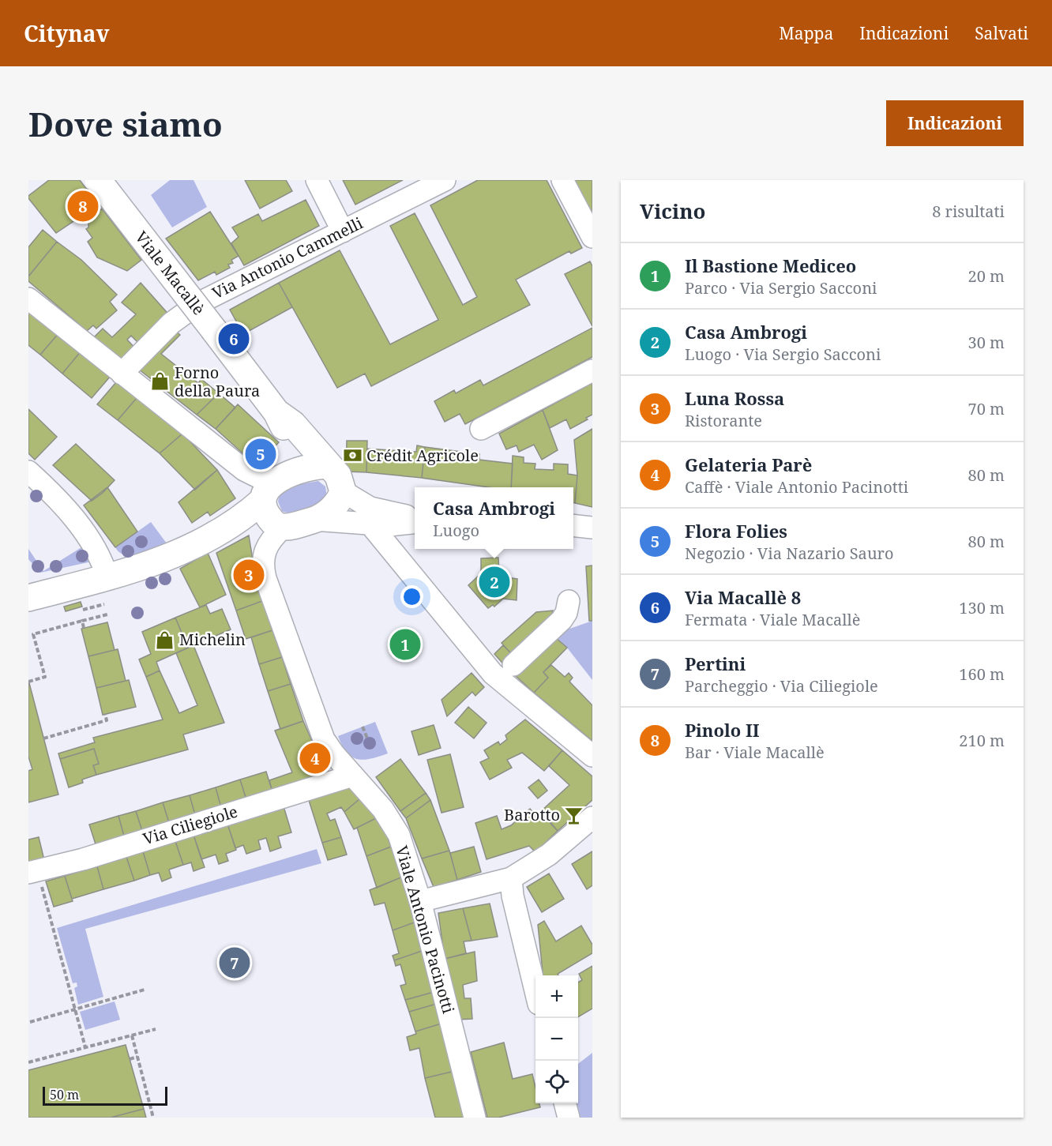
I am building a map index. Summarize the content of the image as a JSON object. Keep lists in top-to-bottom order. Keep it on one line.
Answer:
{"streets":{"main road":["Viale Macallè"],"street":["Via Antonio Cammelli","Via Ciliegiole","Viale Antonio Pacinotti"]},"crossings":[["Viale Macallè","Viale Antonio Pacinotti"],["Via Ciliegiole","Viale Antonio Pacinotti"]],"places":{"shop":["Forno della Paura","Michelin"],"bank":["Crédit Agricole"],"bar":["Barotto"]},"scale_bar":"50 m","page":{"header":"Citynav","nav":["Mappa","Indicazioni","Salvati"],"buttons":"Indicazioni","title":"Dove siamo","heading":["Vicino","8 risultati"],"pins":["8","6","5","3","2","1","4","7"],"list":[{"mark":"1","name":"Il Bastione Mediceo","note":"Parco · Via Sergio Sacconi","value":"20 m"},{"mark":"2","name":"Casa Ambrogi","note":"Luogo · Via Sergio Sacconi","value":"30 m"},{"mark":"3","name":"Luna Rossa","note":"Ristorante","value":"70 m"},{"mark":"4","name":"Gelateria Parè","note":"Caffè · Viale Antonio Pacinotti","value":"80 m"},{"mark":"5","name":"Flora Folies","note":"Negozio · Via Nazario Sauro","value":"80 m"},{"mark":"6","name":"Via Macallè 8","note":"Fermata · Viale Macallè","value":"130 m"},{"mark":"7","name":"Pertini","note":"Parcheggio · Via Ciliegiole","value":"160 m"},{"mark":"8","name":"Pinolo II","note":"Bar · Viale Macallè","value":"210 m"}],"popup":["Casa Ambrogi","Luogo"],"map_buttons":["+","−"],"scale":"50 m"}}
